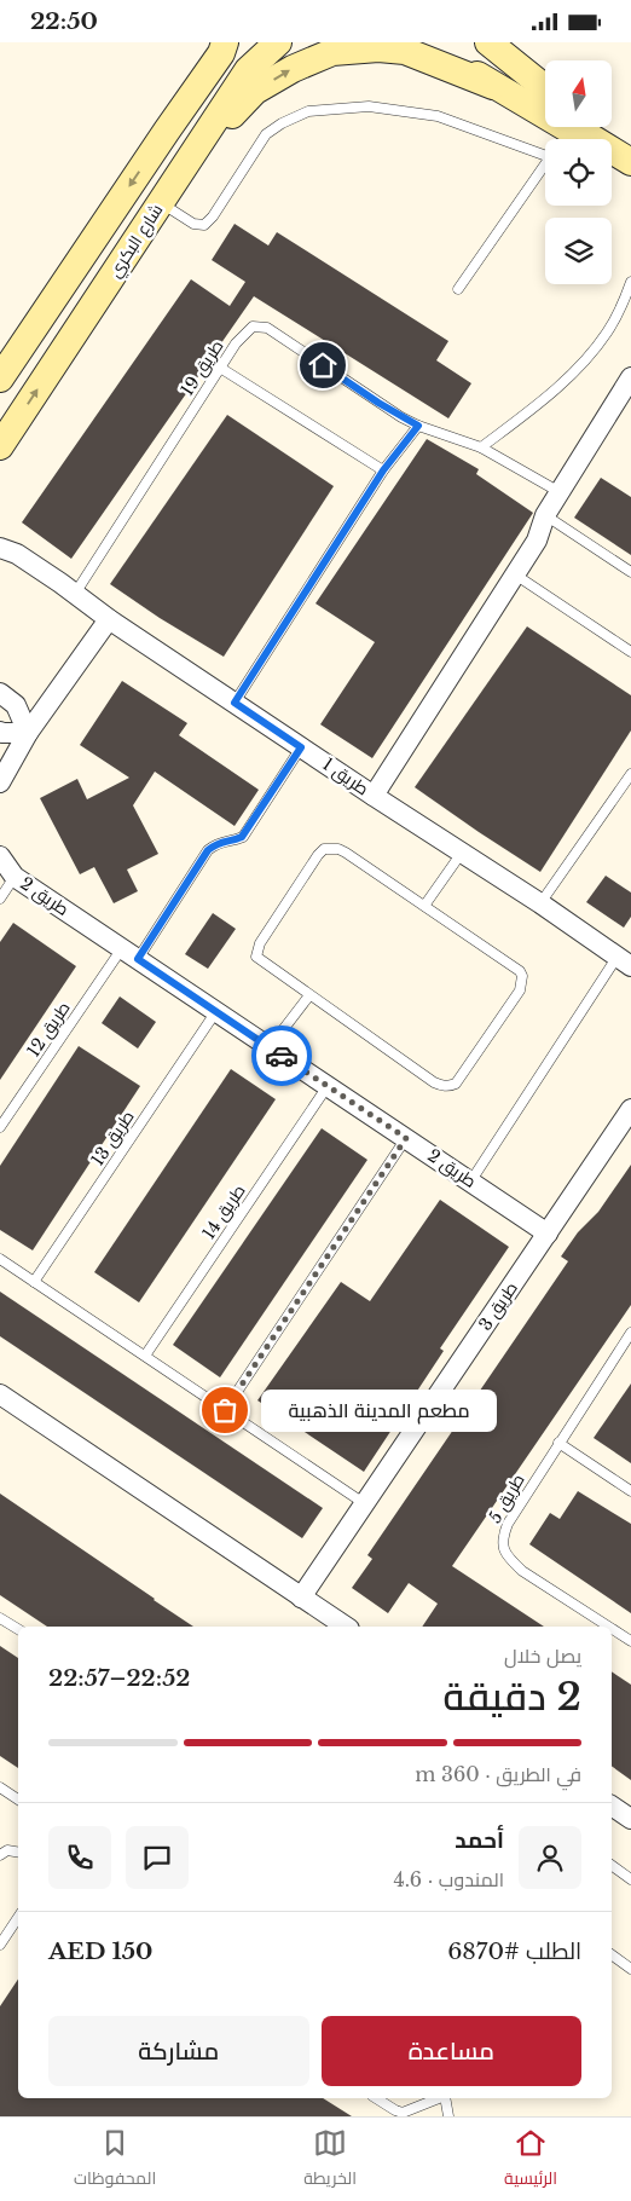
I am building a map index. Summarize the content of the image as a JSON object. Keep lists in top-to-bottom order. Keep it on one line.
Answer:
{"streets":{"main road":["شارع البكري"],"street":["طريق 1","طريق 2","طريق 3"],"lane":["طريق 19","طريق 12","طريق 13","طريق 14","طريق 5"]},"crossings":[["طريق 19","طريق 1"],["طريق 1","طريق 12"],["طريق 2","طريق 12"],["طريق 2","طريق 13"],["طريق 2","طريق 14"],["طريق 2","طريق 3"]],"places":["مطعم المدينة الذهبية"],"north":"top","page":{"status":"22:50","bubble":"مطعم المدينة الذهبية","heading":["2 دقيقة","يصل خلال","22:52–22:57"],"panel":["أحمد","المندوب · 4.6","الطلب #6870","AED 150"],"bar":"في الطريق · 360 m","buttons":["مساعدة","مشاركة"],"tabs":["الرئيسية","الخريطة","المحفوظات"]}}
